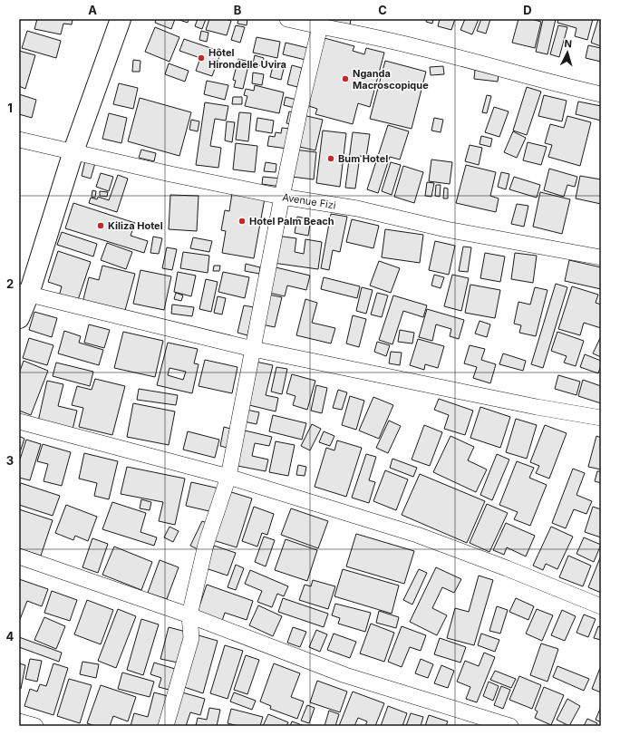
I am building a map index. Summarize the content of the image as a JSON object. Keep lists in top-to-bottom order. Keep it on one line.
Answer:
{"streets":{"street":["Avenue Fizi"]},"places":["Hôtel Hirondelle Uvira","Nganda Macroscopique","Bum Hotel","Hotel Palm Beach","Kiliza Hotel"],"north":"top","grid":{"columns":["A","B","C","D"],"rows":["1","2","3","4"]}}
